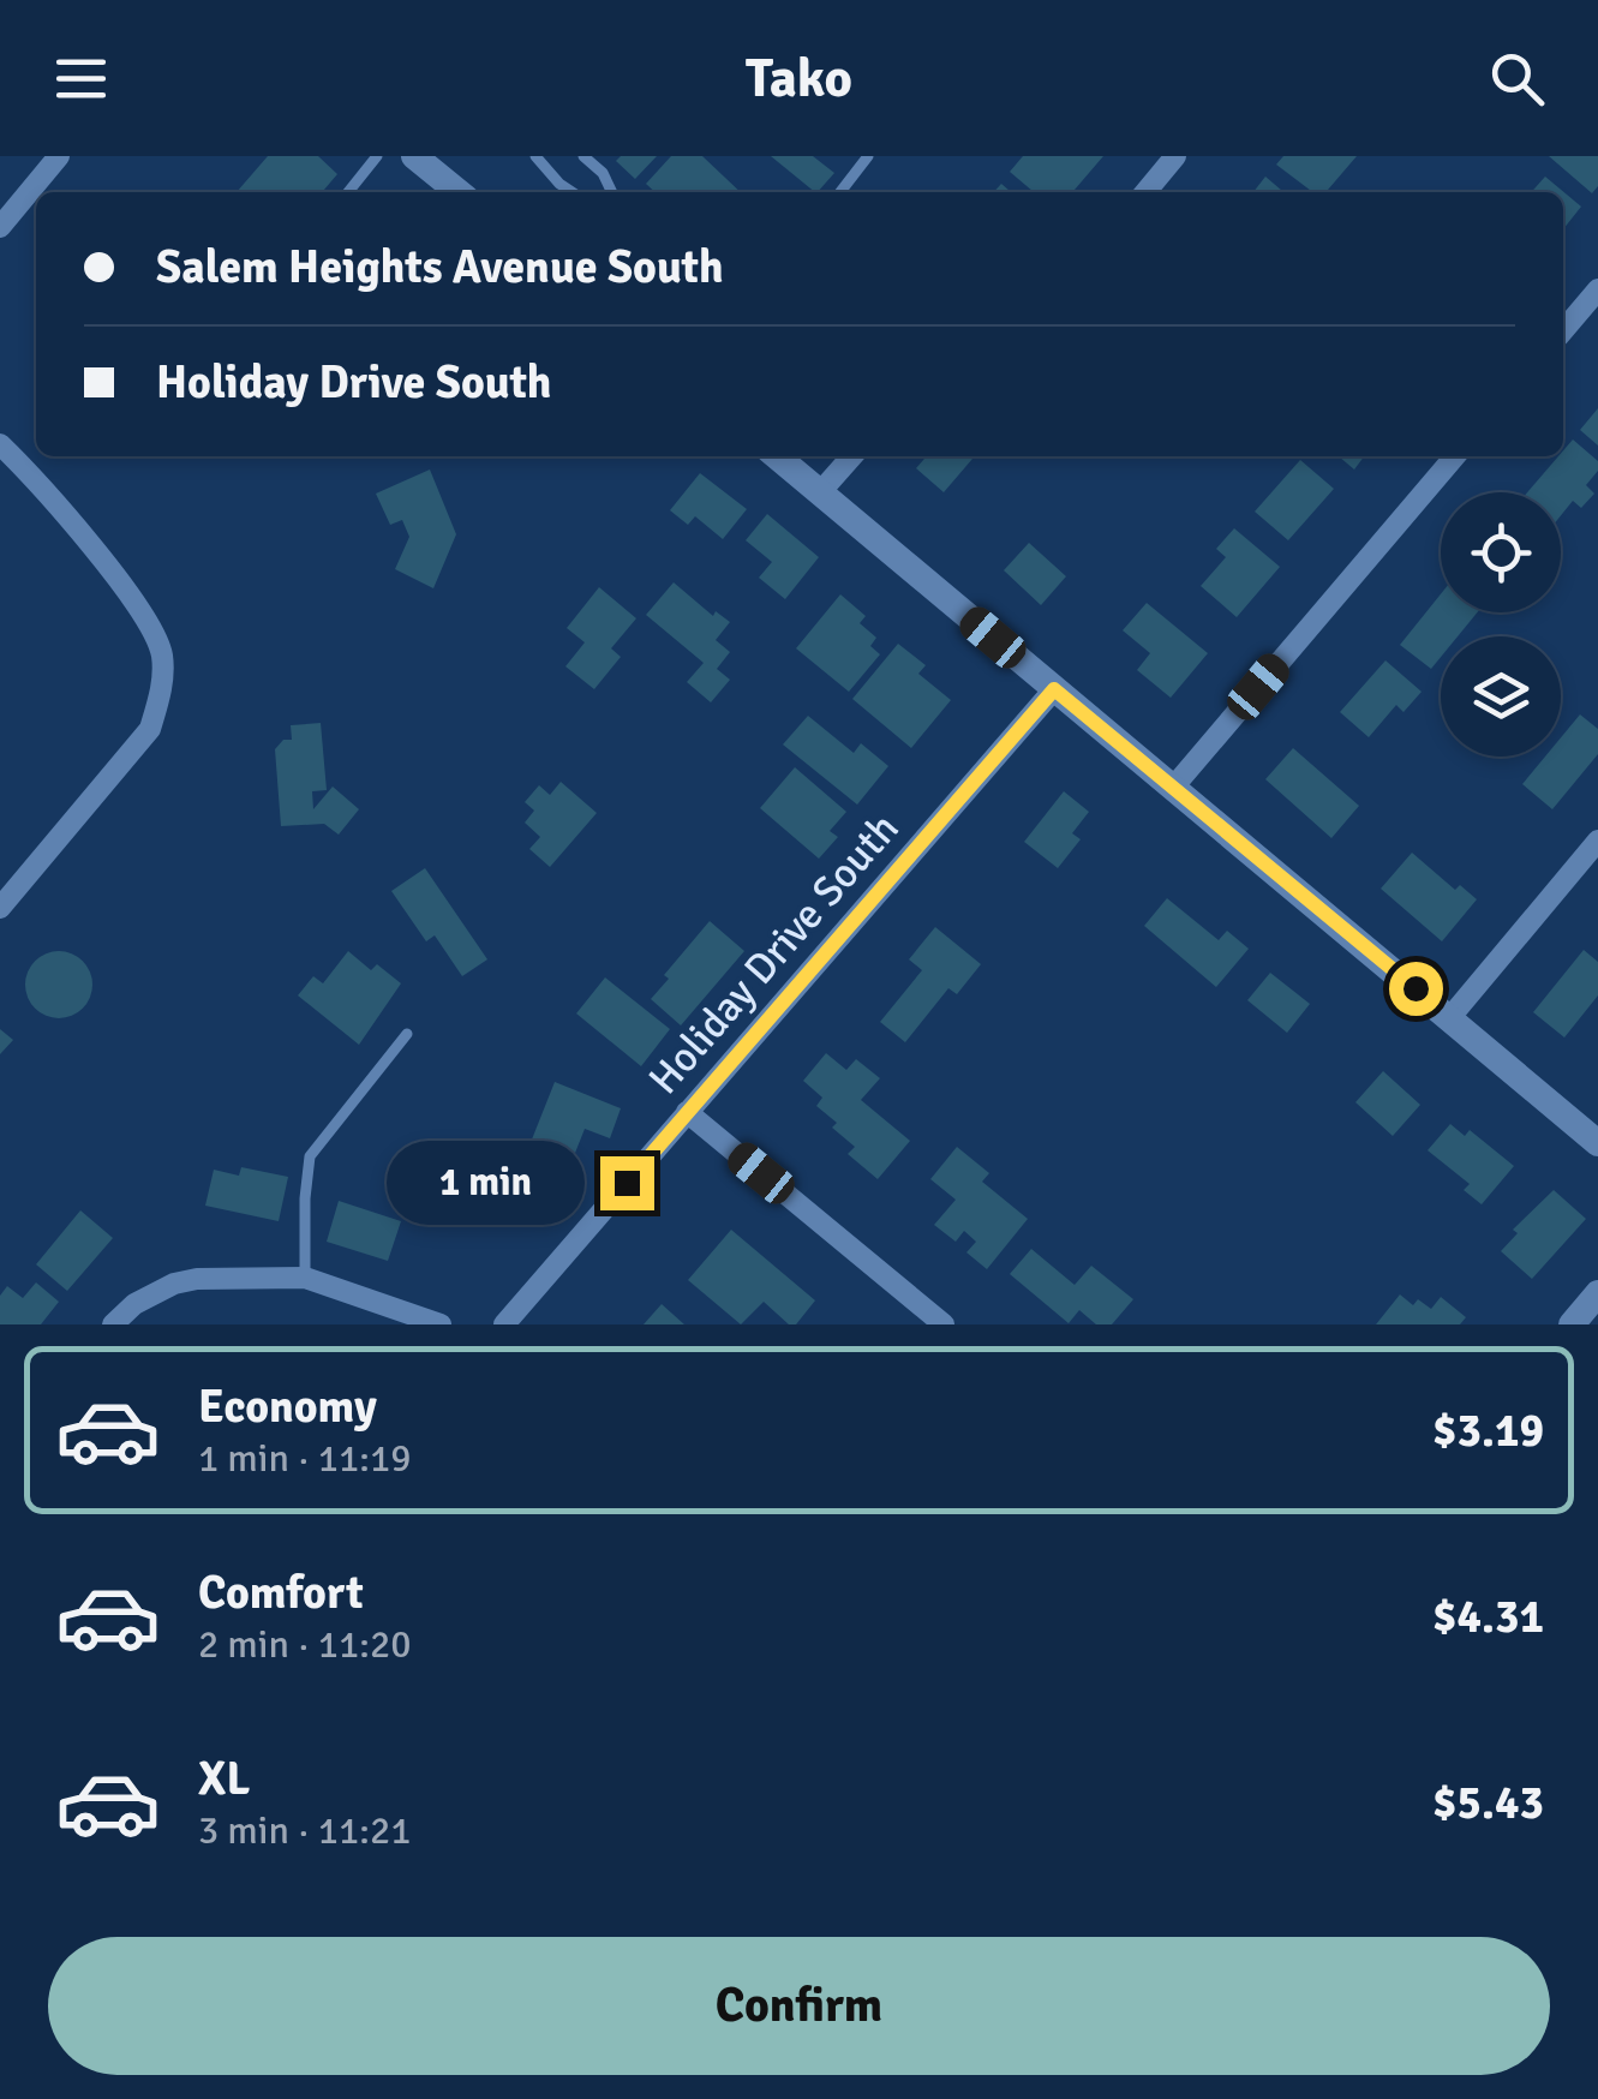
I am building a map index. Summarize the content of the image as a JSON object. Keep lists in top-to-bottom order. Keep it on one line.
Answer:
{"streets":{"street":["Holiday Drive South"]},"page":{"header":"Tako","banner":["Salem Heights Avenue South","Holiday Drive South"],"bubble":"1 min","list":[{"name":"Economy","note":"1 min · 11:19","value":"$3.19"},{"name":"Comfort","note":"2 min · 11:20","value":"$4.31"},{"name":"XL","note":"3 min · 11:21","value":"$5.43"}],"buttons":"Confirm"}}
